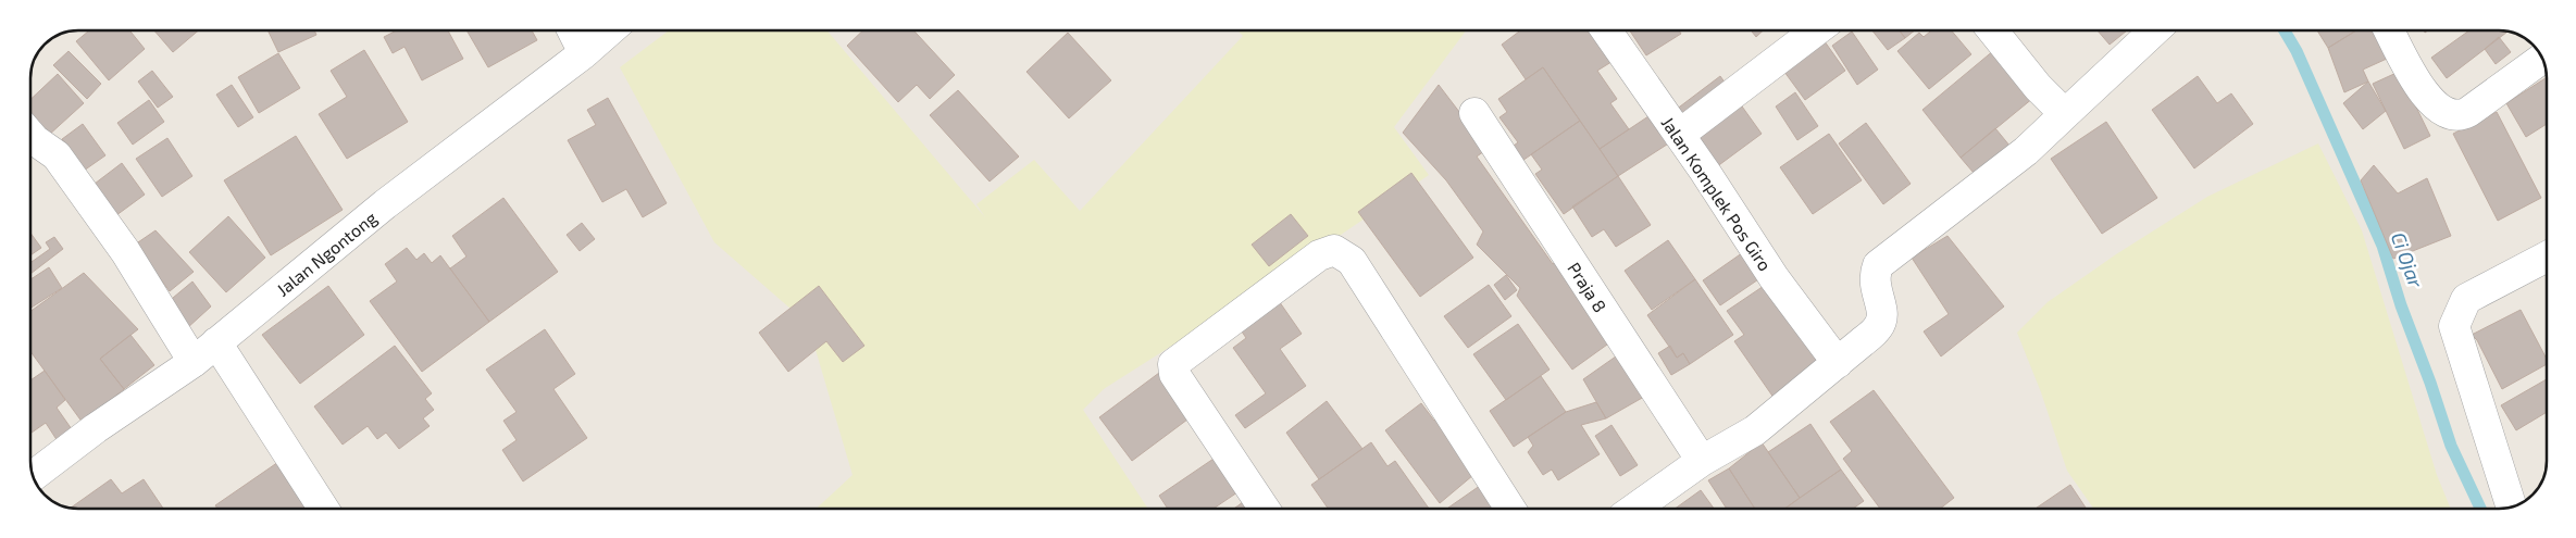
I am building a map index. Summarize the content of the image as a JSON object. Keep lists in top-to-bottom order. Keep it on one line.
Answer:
{"streets":{"street":["Jalan Komplek Pos Giro","Jalan Ngontong","Praja 8"]},"water":["Ci Ojar"]}
